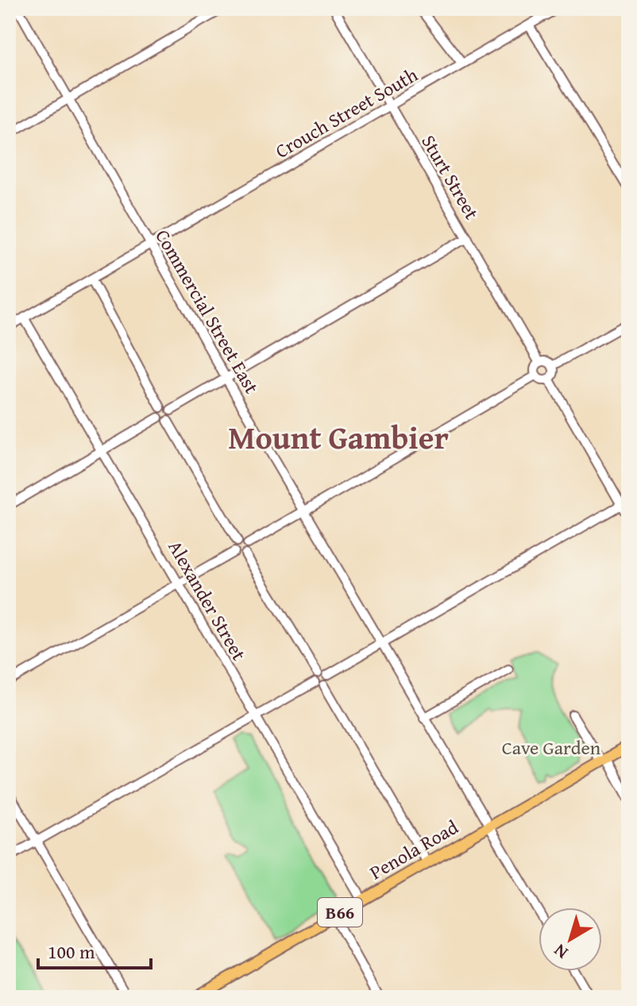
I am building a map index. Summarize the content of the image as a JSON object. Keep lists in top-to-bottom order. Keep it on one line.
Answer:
{"streets":{"main road":["Penola Road","B66"],"street":["Crouch Street South","Sturt Street","Commercial Street East","Alexander Street"]},"crossings":[["Crouch Street South","Sturt Street"],["Crouch Street South","Commercial Street East"],["Crouch Street South","Alexander Street"],["Commercial Street East","Penola Road"],["Commercial Street East","B66"],["Alexander Street","Penola Road"],["Penola Road","B66"]],"districts":["Mount Gambier"],"parks":["Cave Garden"],"scale_bar":"100 m","north":"bottom left"}
